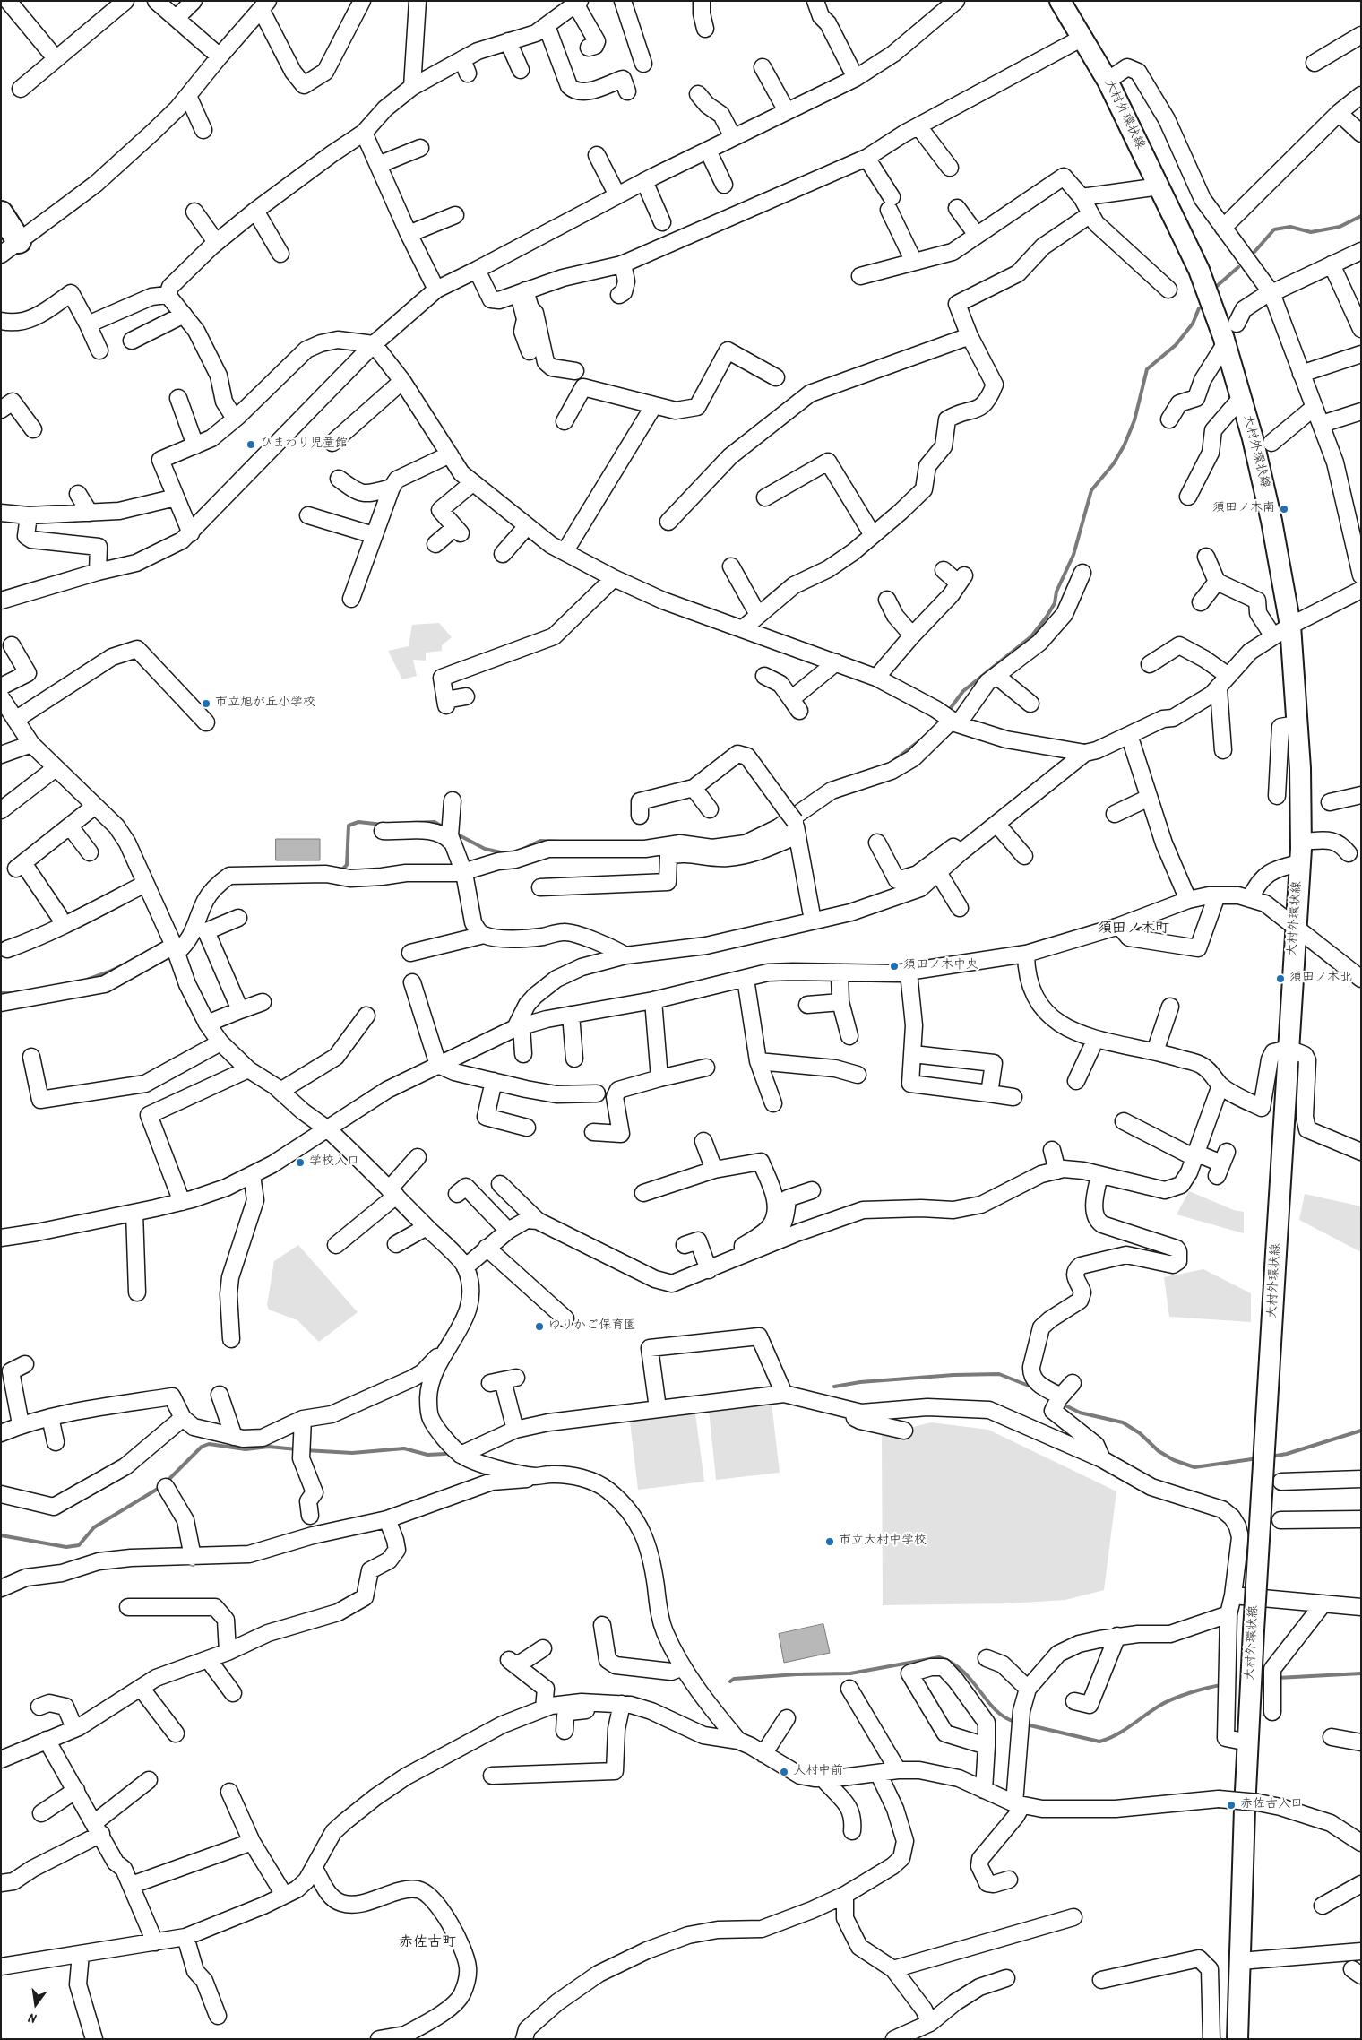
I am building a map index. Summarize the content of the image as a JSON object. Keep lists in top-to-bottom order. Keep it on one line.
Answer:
{"streets":{"main road":["大村外環状線"]},"districts":["須田ノ木町","赤佐古町"],"places":["ひまわり児童館","須田ノ木南","市立旭が丘小学校","須田ノ木中央","須田ノ木北","学校入口","ゆりかご保育園","市立大村中学校","大村中前","赤佐古入口"],"north":"bottom"}
